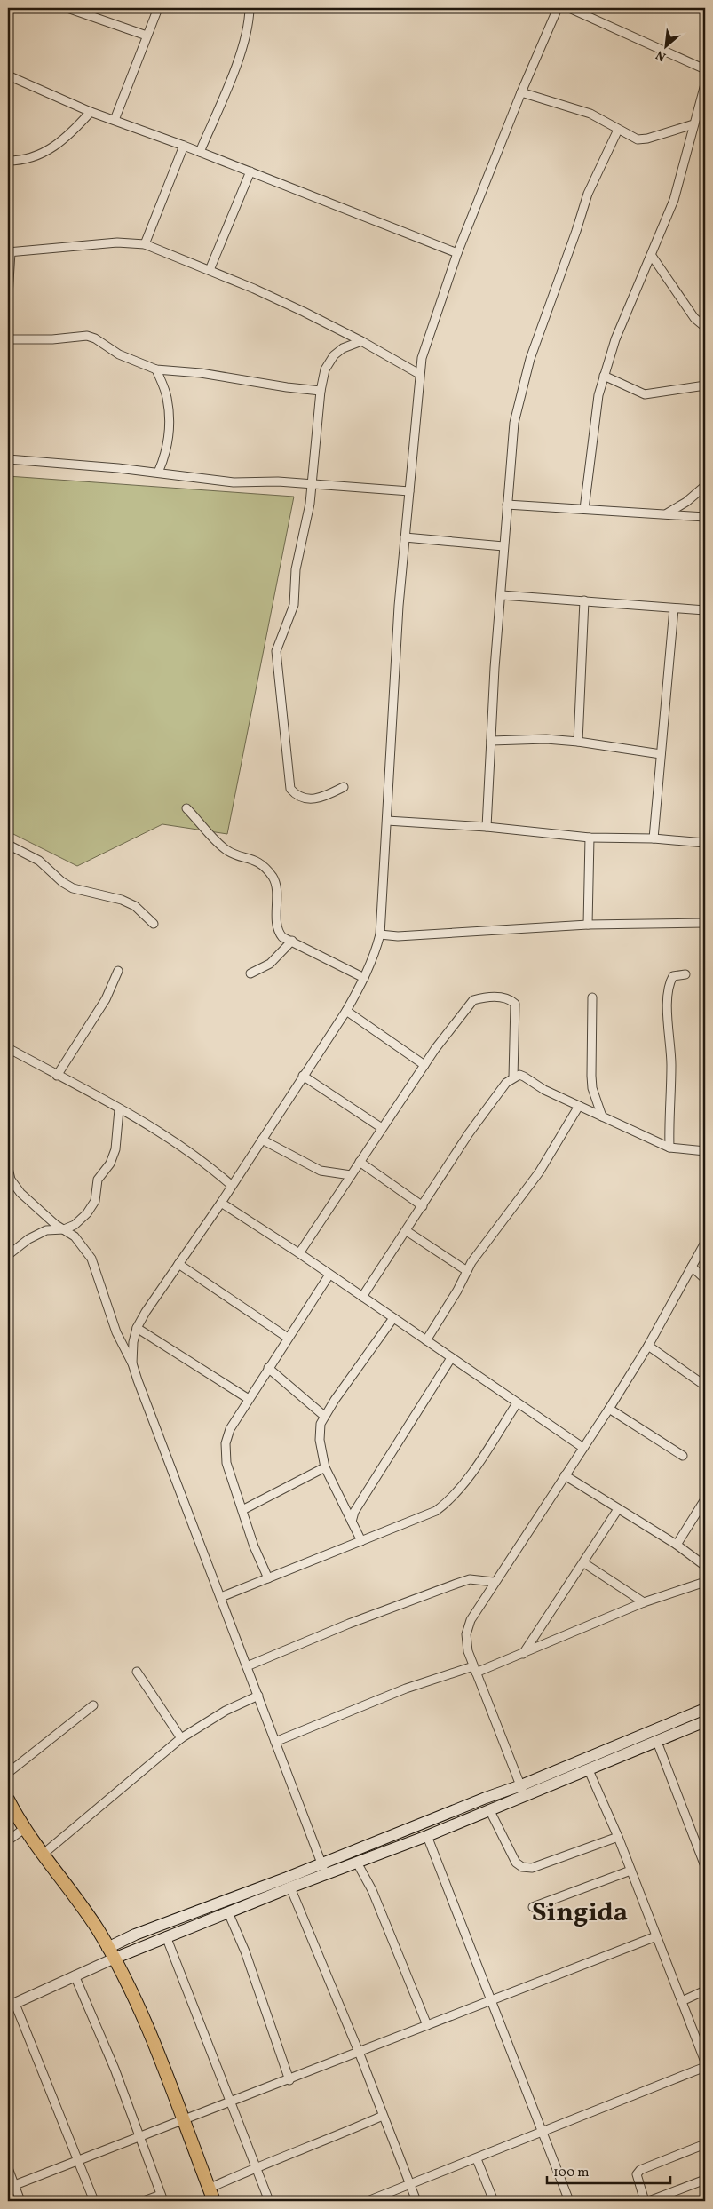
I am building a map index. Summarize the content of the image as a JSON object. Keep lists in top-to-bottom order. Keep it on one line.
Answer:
{"districts":["Singida"],"scale_bar":"100 m","north":"bottom left"}
